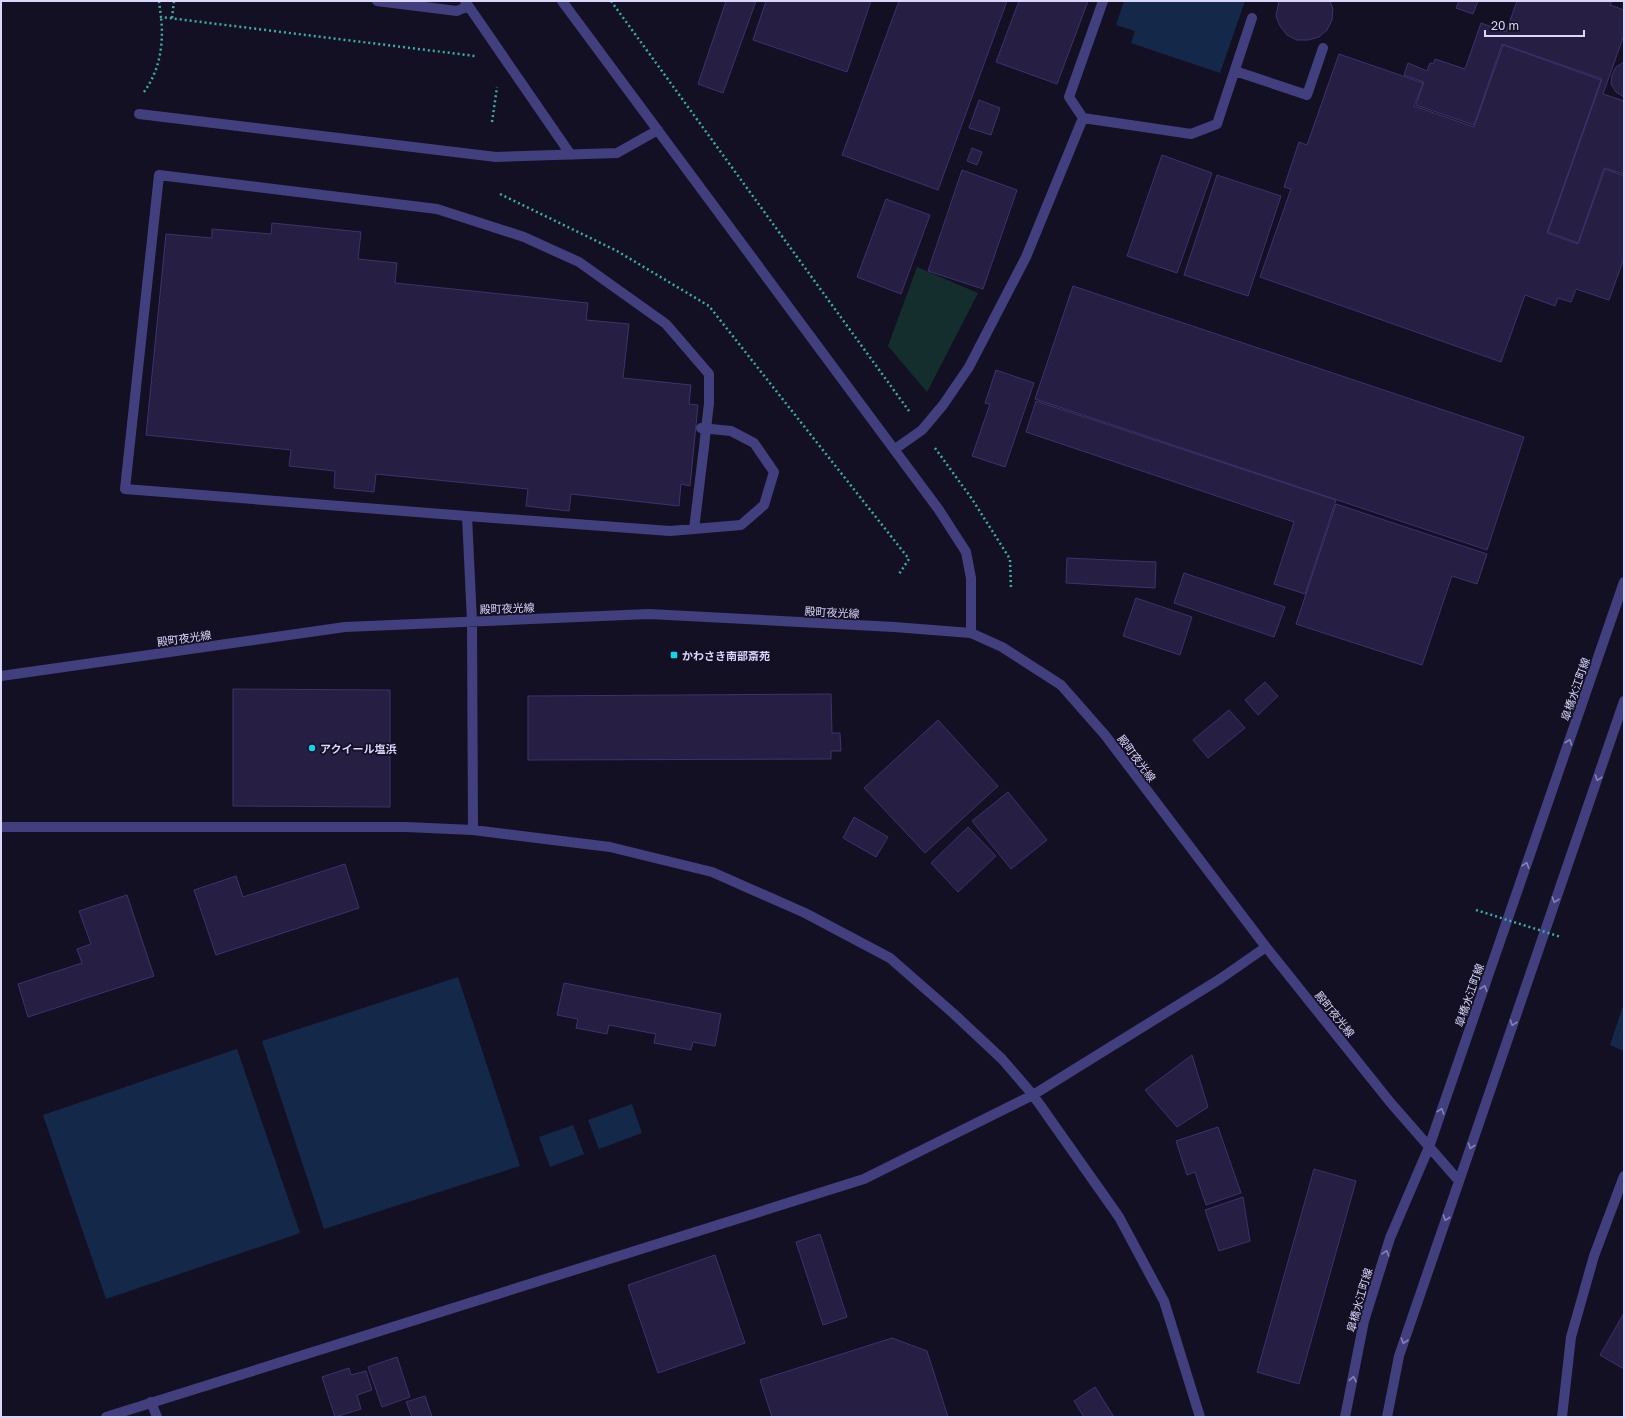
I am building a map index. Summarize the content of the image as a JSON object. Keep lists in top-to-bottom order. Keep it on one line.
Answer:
{"streets":{"street":["殿町夜光線","皐橋水江町線"]},"crossings":[["殿町夜光線","皐橋水江町線"]],"places":{"transit":["かわさき南部斎苑"],"other":["アクイール塩浜"]},"scale_bar":"20 m"}
